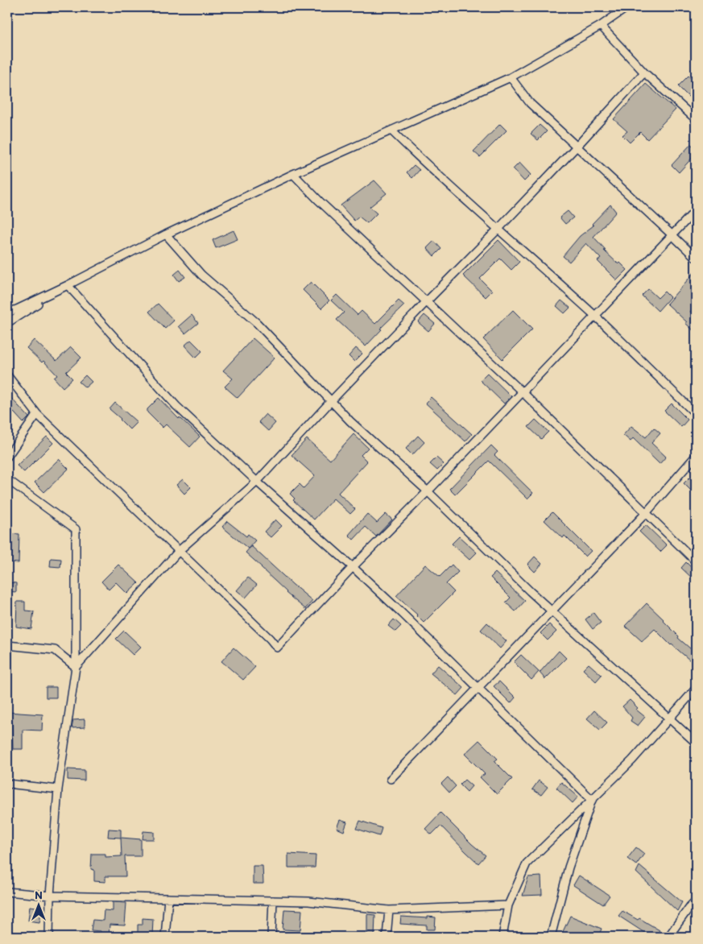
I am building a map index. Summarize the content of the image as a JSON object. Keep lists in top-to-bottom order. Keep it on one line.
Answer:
{"north":"top"}
